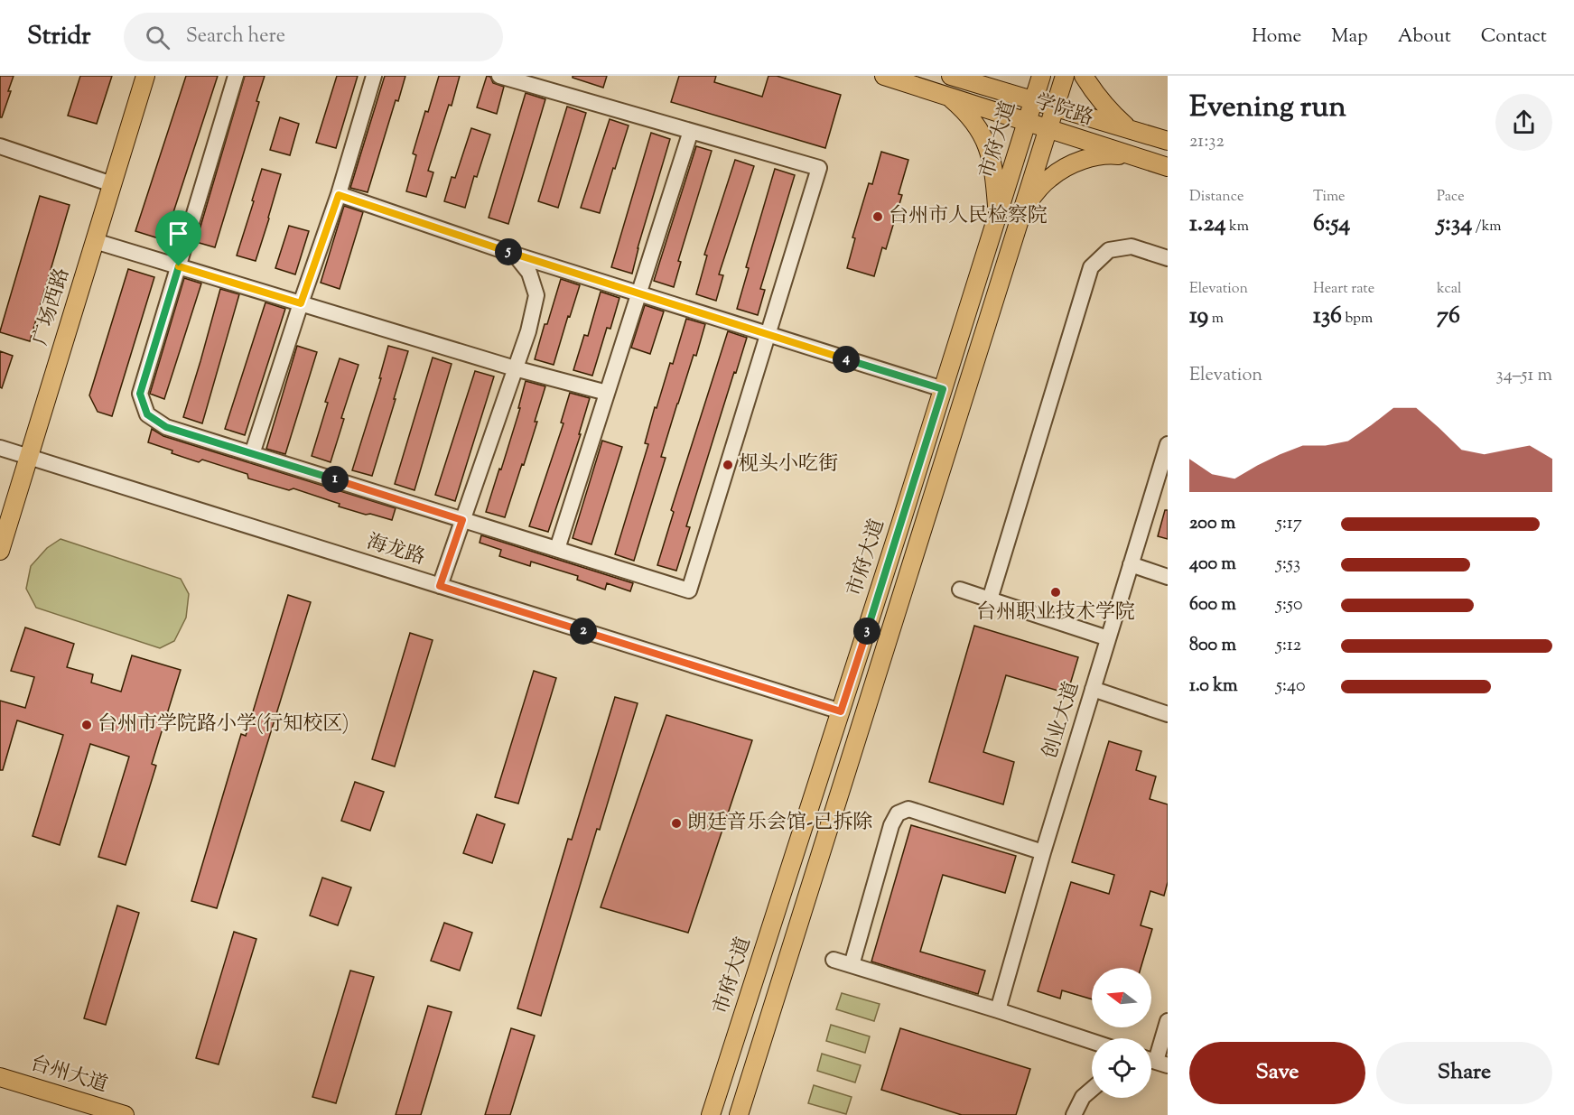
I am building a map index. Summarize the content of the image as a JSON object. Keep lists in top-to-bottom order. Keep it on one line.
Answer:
{"streets":{"main road":["学院路","市府大道","广场西路","台州大道"],"street":["海龙路","创业大道"]},"crossings":[["学院路","市府大道"],["市府大道","海龙路"],["广场西路","海龙路"]],"places":["台州市人民检察院","枧头小吃街","台州职业技术学院","台州市学院路小学(行知校区)","朗廷音乐会馆-已拆除"],"north":"left","page":{"header":"Stridr","search":"Search here","nav":["Home","Map","About","Contact"],"heading":["Evening run","21:32"],"stats":[["Distance","1.24 km"],["Time","6:54"],["Pace","5:34 /km"],["Elevation","19 m"],["Heart rate","136 bpm"],["kcal","76"]],"pins":["5","4","1","2","3"],"chart":["Elevation","34–51 m"],"list":[{"name":"200 m","note":"5:17"},{"name":"400 m","note":"5:53"},{"name":"600 m","note":"5:50"},{"name":"800 m","note":"5:12"},{"name":"1.0 km","note":"5:40"}],"buttons":["Save","Share"]}}
